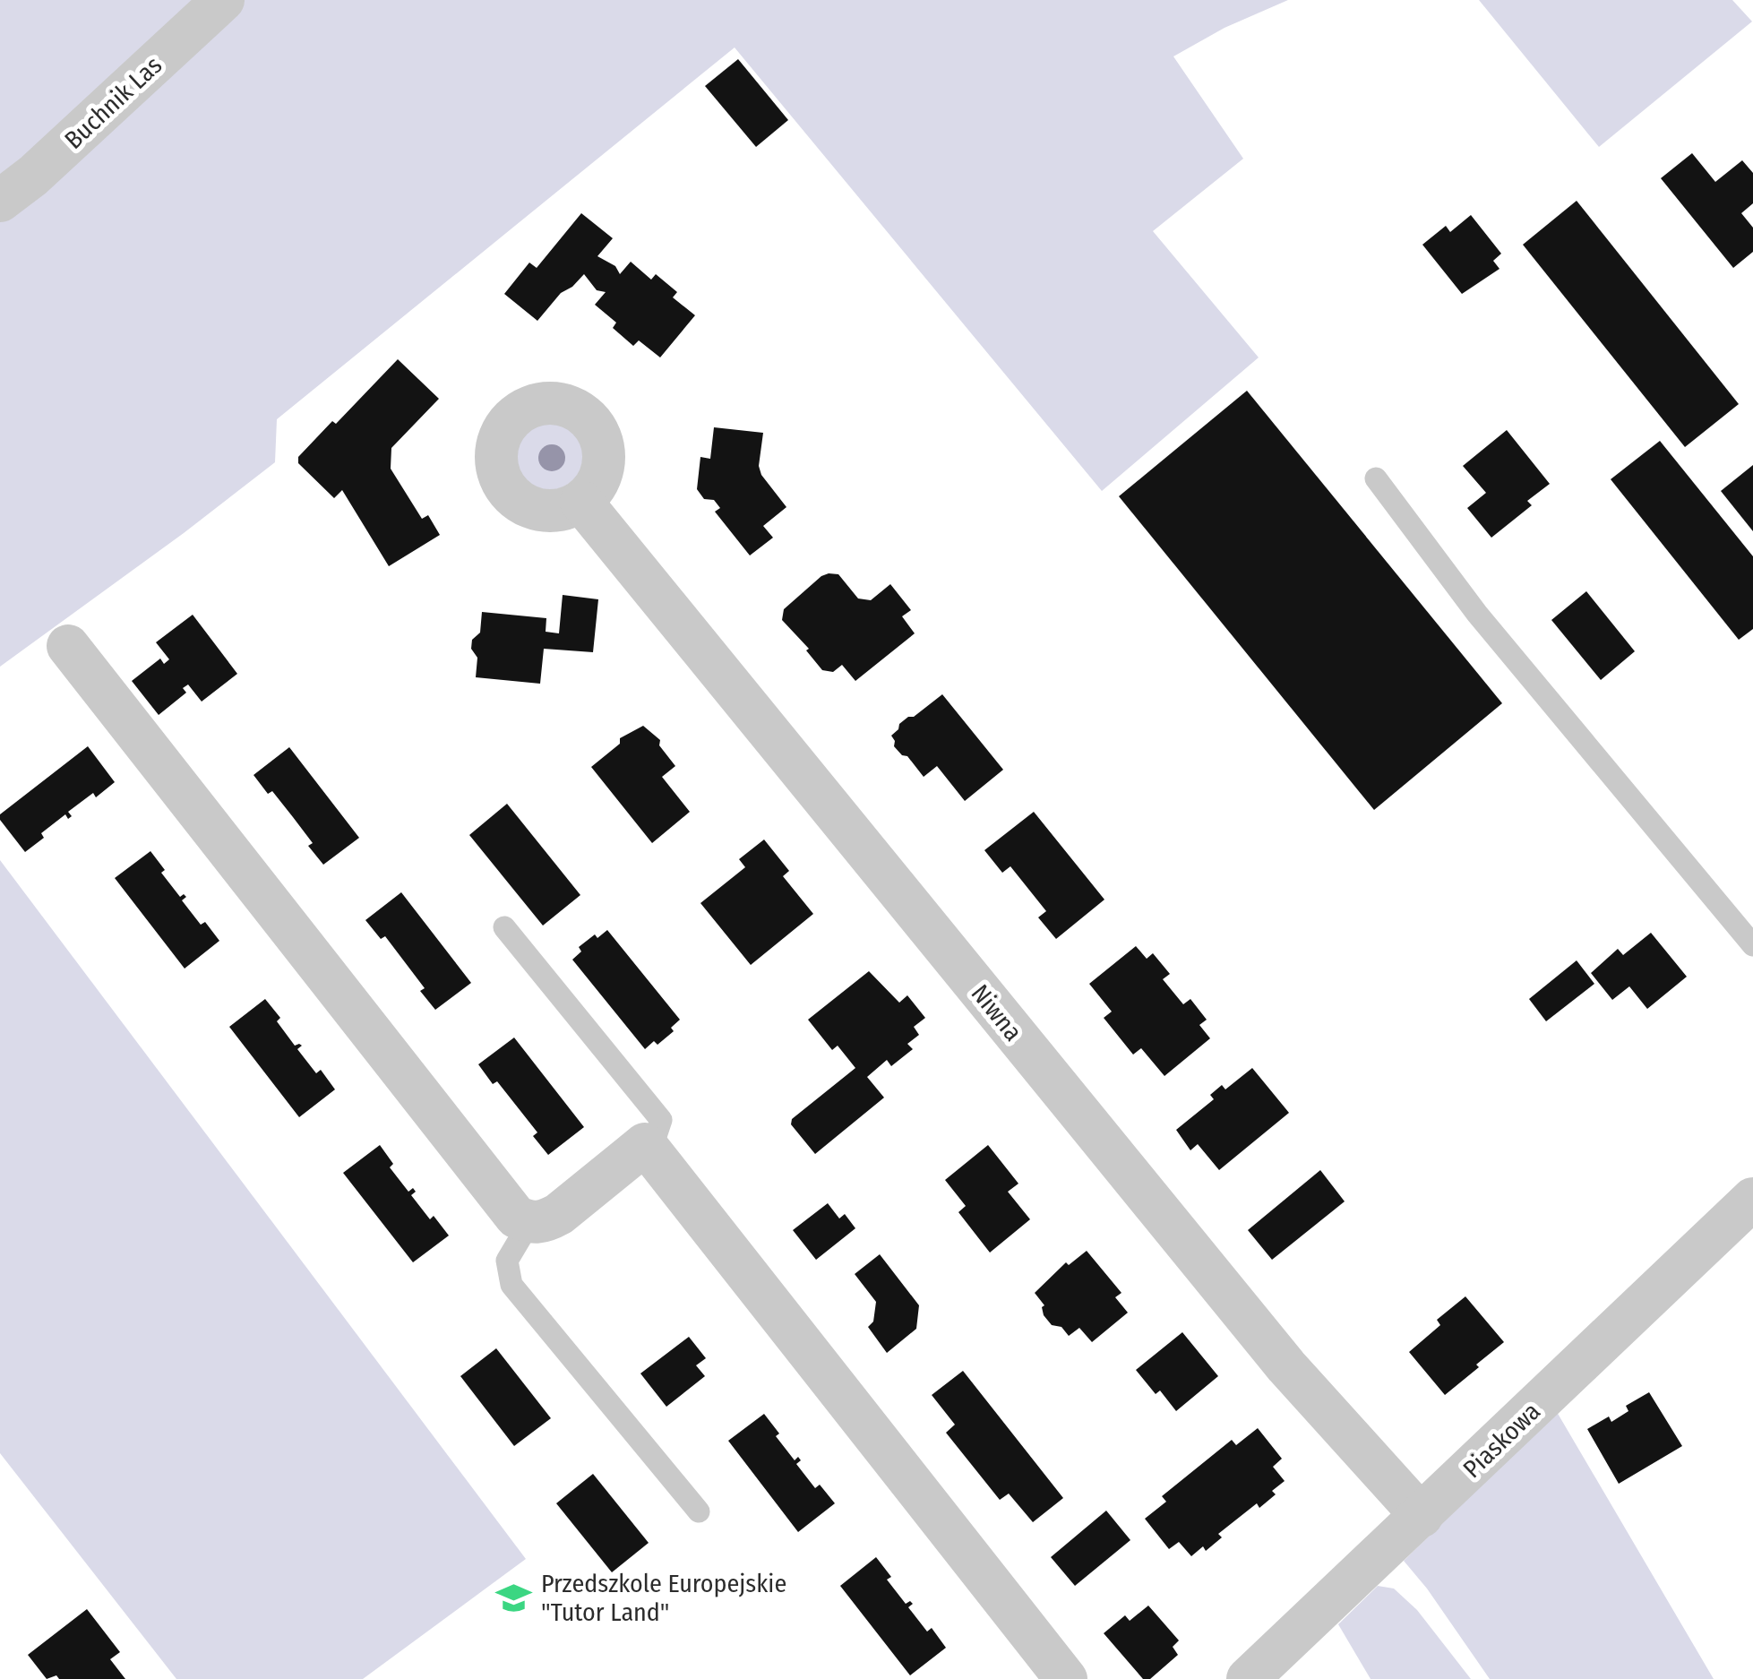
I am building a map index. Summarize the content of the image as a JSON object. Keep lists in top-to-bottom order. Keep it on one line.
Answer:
{"streets":{"street":["Buchnik Las","Niwna","Piaskowa"]},"crossings":[["Niwna","Piaskowa"]],"places":{"school or university":["Przedszkole Europejskie \"Tutor Land\""]}}
